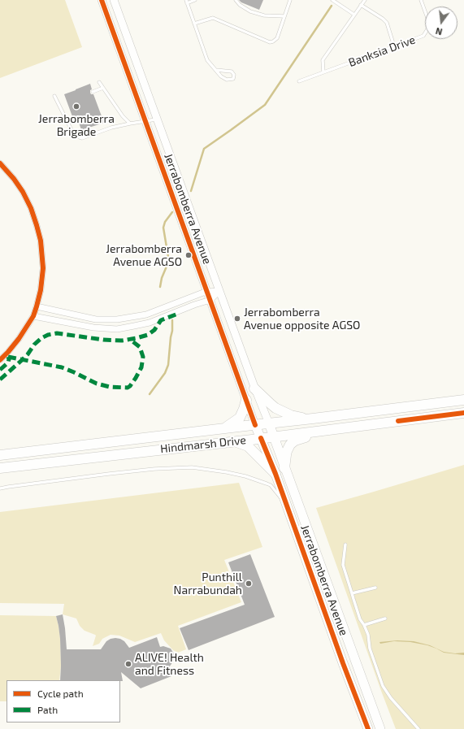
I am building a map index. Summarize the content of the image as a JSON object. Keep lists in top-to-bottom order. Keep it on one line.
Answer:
{"streets":{"main road":["Jerrabomberra Avenue","Hindmarsh Drive"],"lane":["Banksia Drive"]},"crossings":[["Jerrabomberra Avenue","Hindmarsh Drive"]],"places":["Jerrabomberra Brigade","Jerrabomberra Avenue AGSO","Jerrabomberra Avenue opposite AGSO","Punthill Narrabundah","ALIVE! Health and Fitness"],"legend":["Cycle path","Path"],"north":"bottom"}
